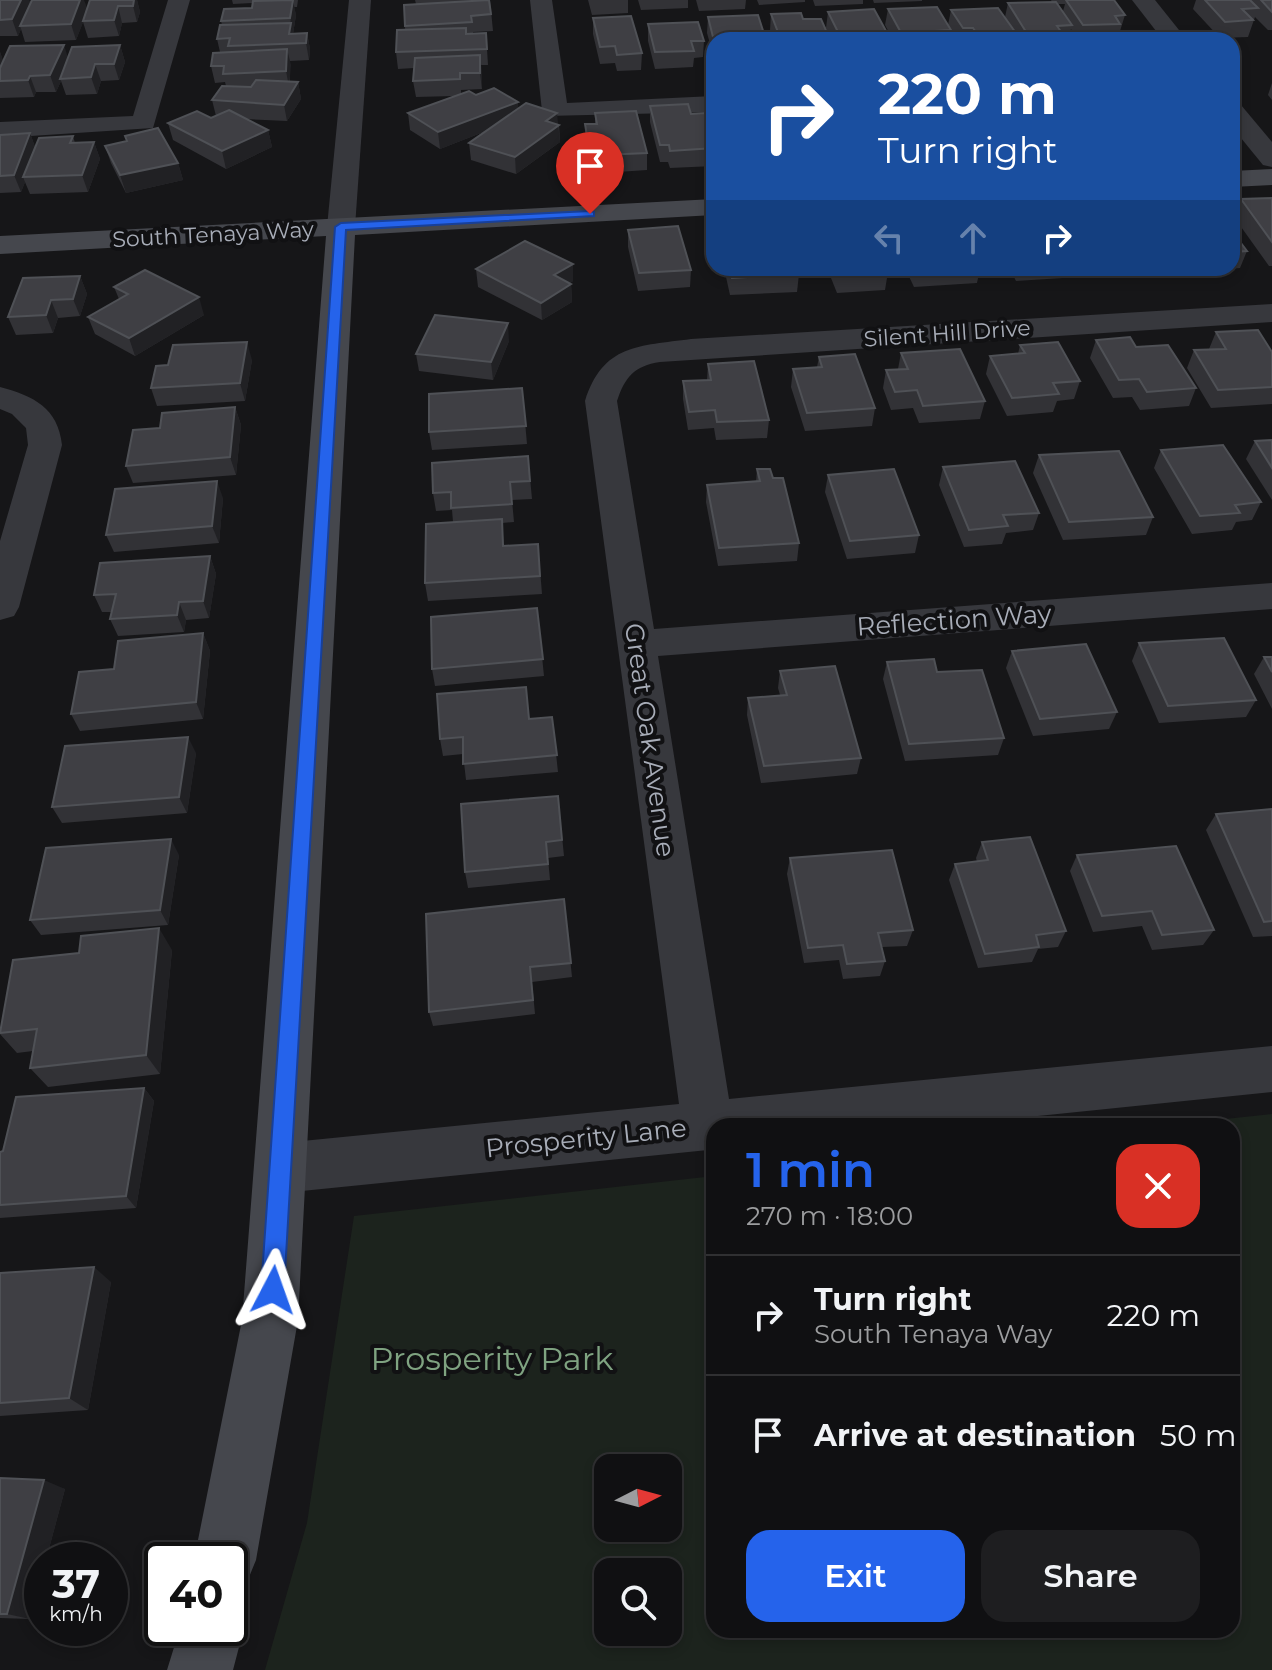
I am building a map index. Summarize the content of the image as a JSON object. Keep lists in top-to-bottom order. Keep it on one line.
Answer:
{"streets":{"street":["South Tenaya Way","Silent Hill Drive","Reflection Way","Great Oak Avenue","Prosperity Lane"]},"crossings":[["Silent Hill Drive","Great Oak Avenue"],["Reflection Way","Great Oak Avenue"]],"parks":["Prosperity Park"],"north":"right","page":{"turn":["220 m","Turn right"],"heading":["1 min","270 m · 18:00"],"list":[{"name":"Turn right","note":"South Tenaya Way","value":"220 m"},{"name":"Arrive at destination","value":"50 m"}],"buttons":["Exit","Share"],"speed":"37 km/h","limit":"40"}}
